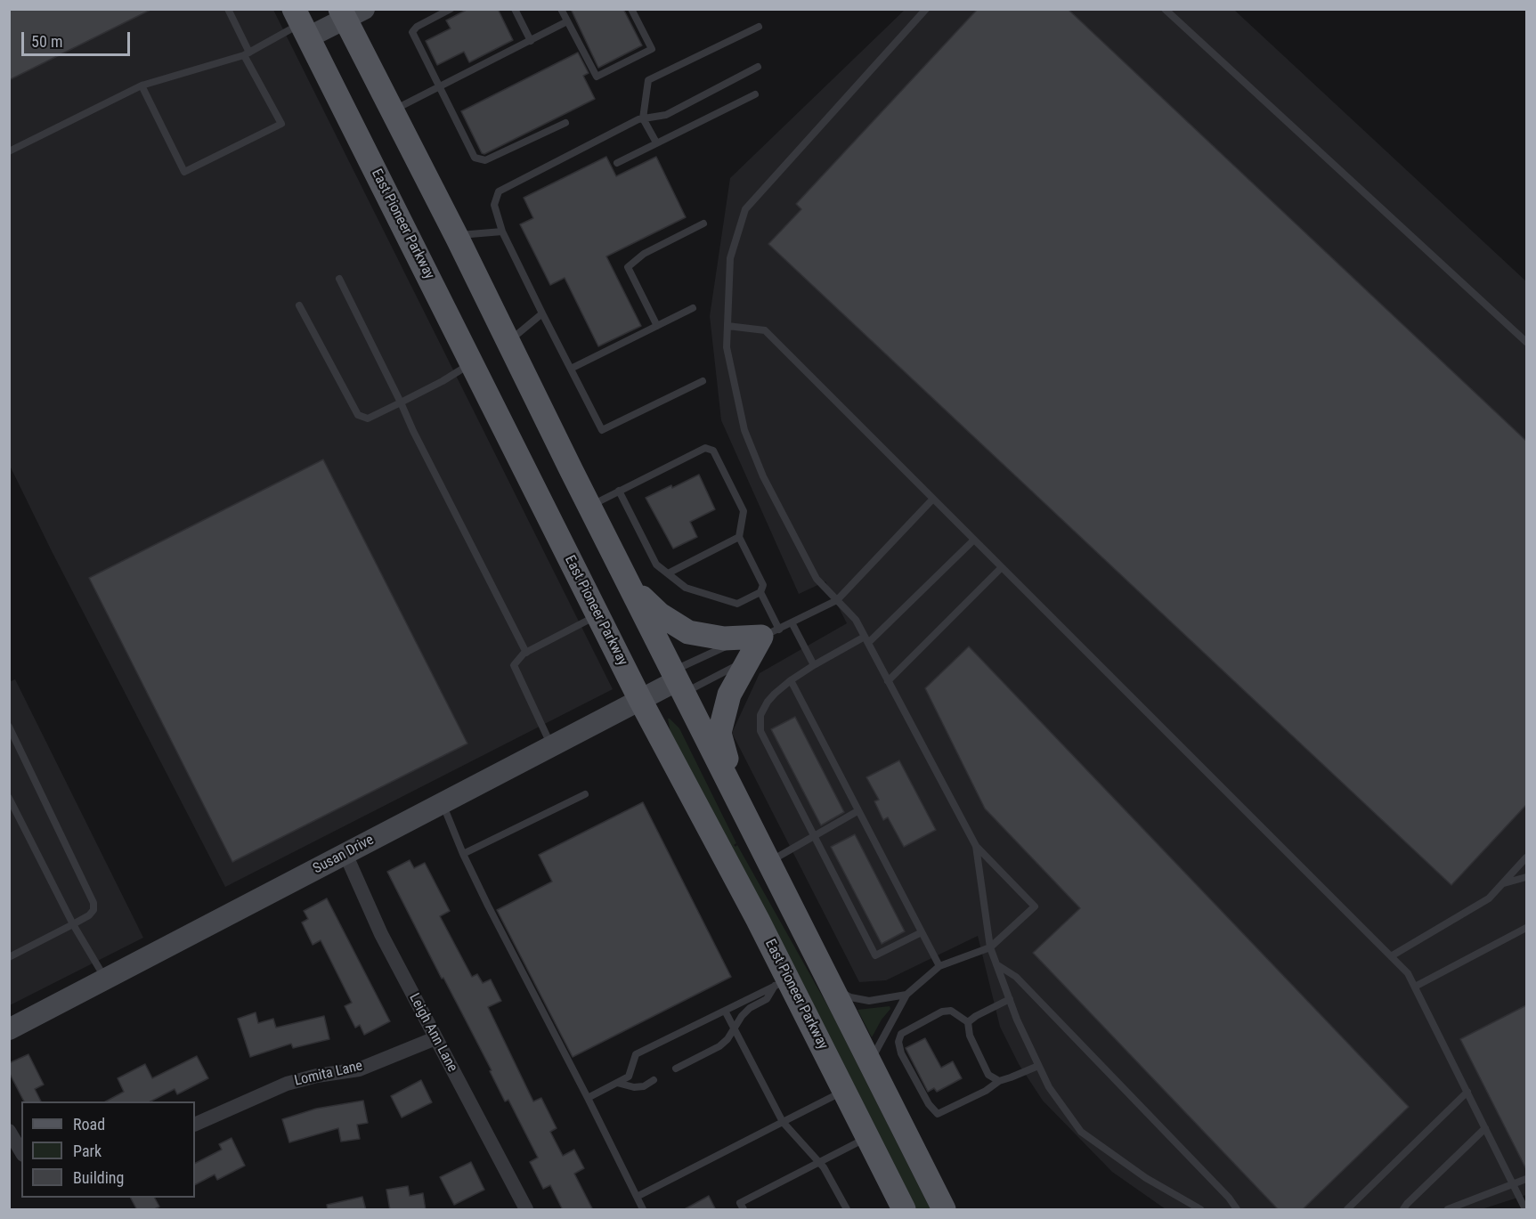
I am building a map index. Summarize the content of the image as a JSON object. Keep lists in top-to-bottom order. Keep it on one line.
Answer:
{"streets":{"main road":["East Pioneer Parkway"],"street":["Susan Drive","Leigh Ann Lane","Lomita Lane"]},"crossings":[["East Pioneer Parkway","Susan Drive"],["Susan Drive","Leigh Ann Lane"],["Leigh Ann Lane","Lomita Lane"]],"legend":["Road","Park","Building"],"scale_bar":"50 m"}
